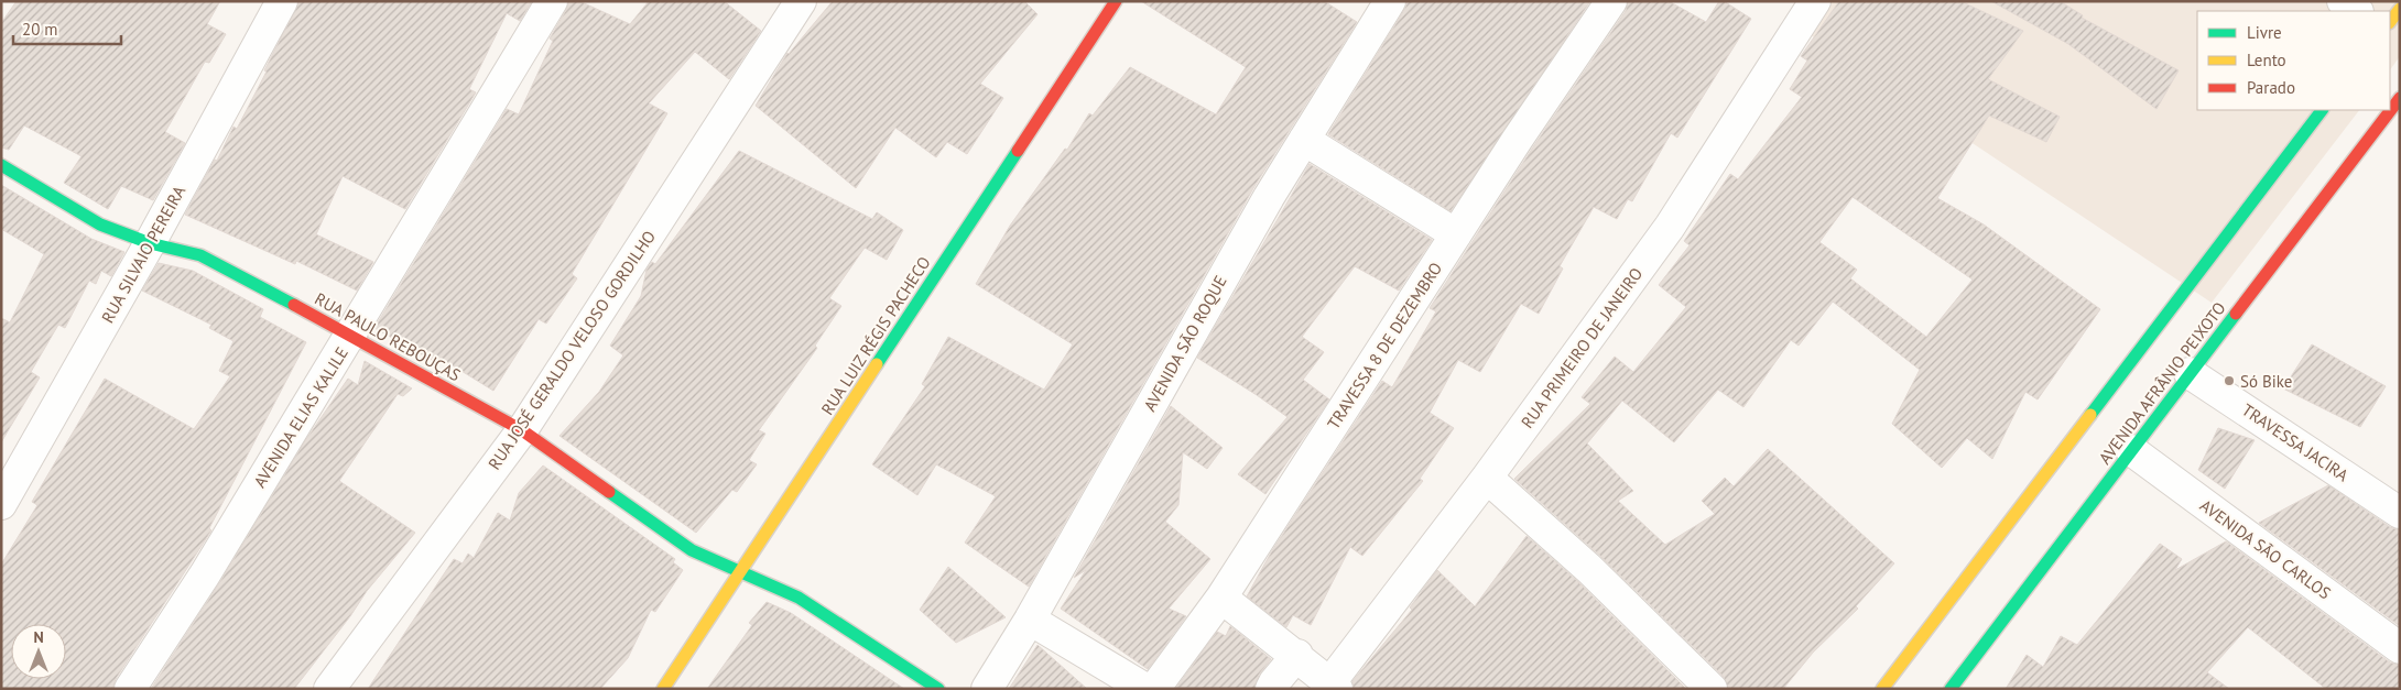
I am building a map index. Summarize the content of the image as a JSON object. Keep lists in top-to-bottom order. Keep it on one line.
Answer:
{"streets":{"main road":["RUA LUIZ RÉGIS PACHECO","RUA PAULO REBOUÇAS","AVENIDA AFRÂNIO PEIXOTO"],"street":["RUA SILVAIO PEREIRA","AVENIDA SÃO ROQUE","TRAVESSA 8 DE DEZEMBRO","RUA PRIMEIRO DE JANEIRO","RUA JOSÉ GERALDO VELOSO GORDILHO","AVENIDA ELIAS KALILE","TRAVESSA JACIRA","AVENIDA SÃO CARLOS"]},"crossings":[["RUA SILVAIO PEREIRA","RUA PAULO REBOUÇAS"],["RUA LUIZ RÉGIS PACHECO","RUA PAULO REBOUÇAS"],["RUA PAULO REBOUÇAS","RUA JOSÉ GERALDO VELOSO GORDILHO"],["RUA PAULO REBOUÇAS","AVENIDA ELIAS KALILE"],["AVENIDA AFRÂNIO PEIXOTO","TRAVESSA JACIRA"],["AVENIDA AFRÂNIO PEIXOTO","AVENIDA SÃO CARLOS"]],"places":["Só Bike"],"legend":["Livre","Lento","Parado"],"scale_bar":"20 m","north":"top"}
